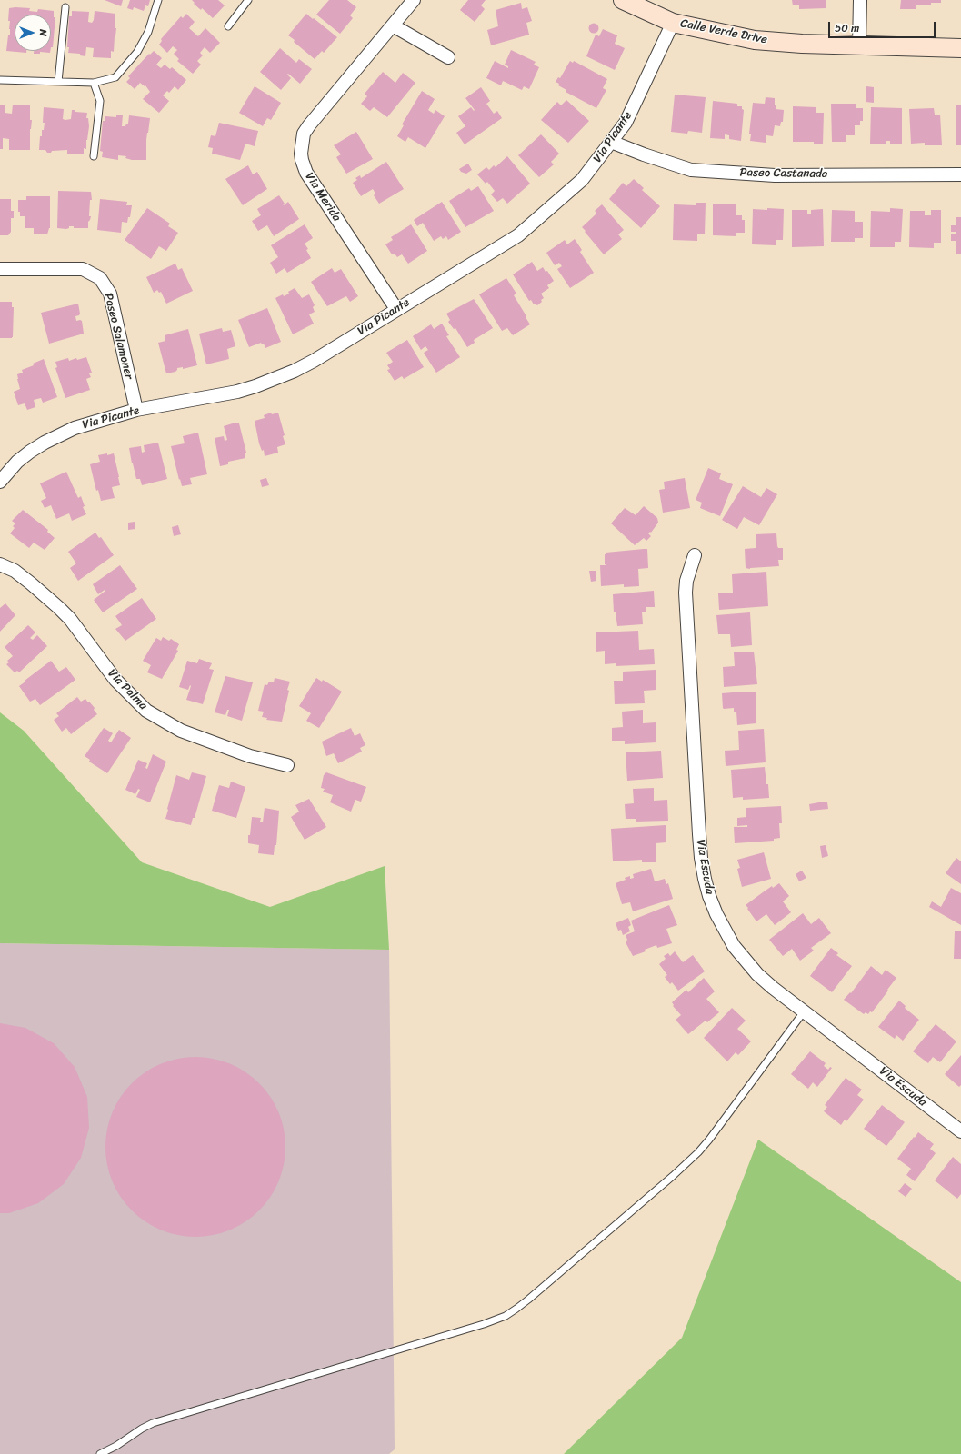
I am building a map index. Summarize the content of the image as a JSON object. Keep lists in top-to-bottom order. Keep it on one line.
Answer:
{"streets":{"main road":["Calle Verde Drive"],"street":["Via Picante","Paseo Castanada","Via Merida","Paseo Salamoner","Via Palma","Via Escuda"]},"crossings":[["Calle Verde Drive","Via Picante"],["Via Picante","Paseo Castanada"],["Via Picante","Via Merida"],["Via Picante","Paseo Salamoner"]],"scale_bar":"50 m","north":"right"}
